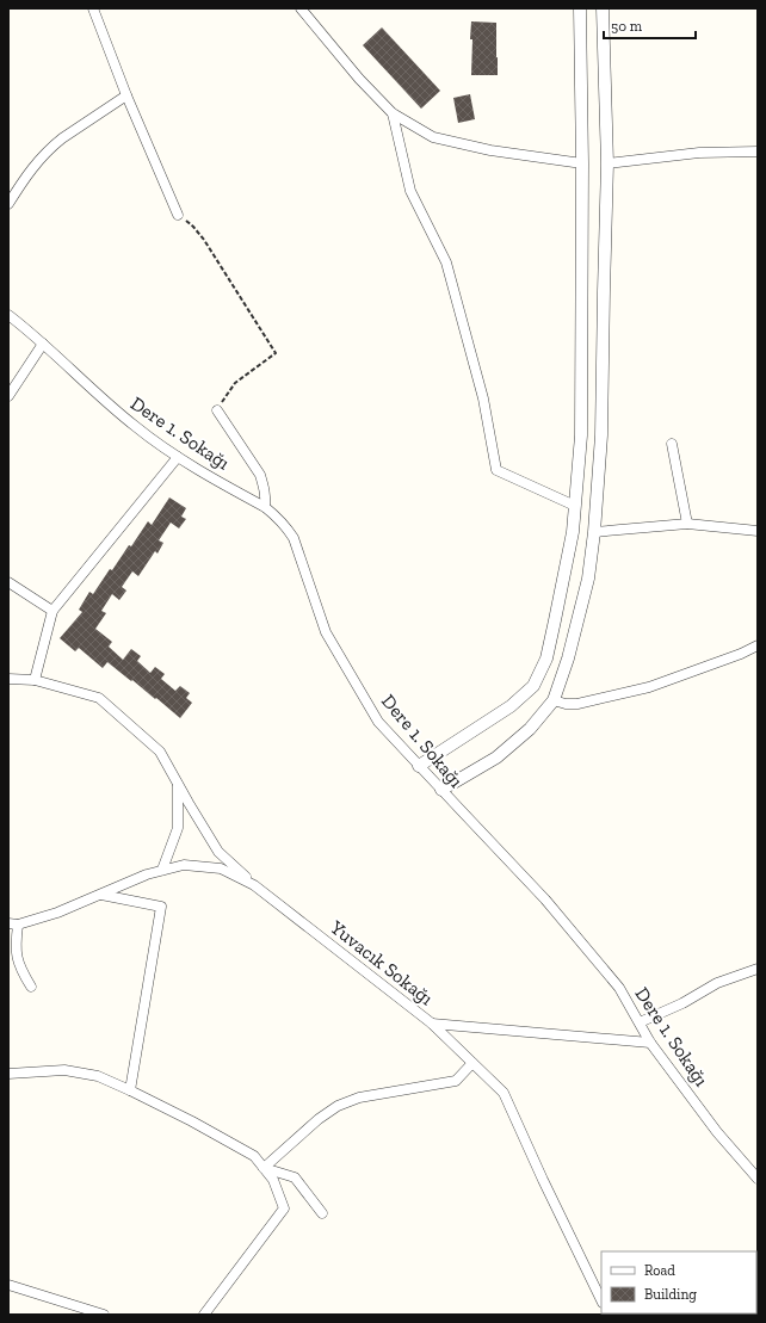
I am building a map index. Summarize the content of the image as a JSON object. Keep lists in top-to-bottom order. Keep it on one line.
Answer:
{"streets":{"street":["Dere 1. Sokağı","Yuvacık Sokağı"]},"legend":["Road","Building"],"scale_bar":"50 m"}
